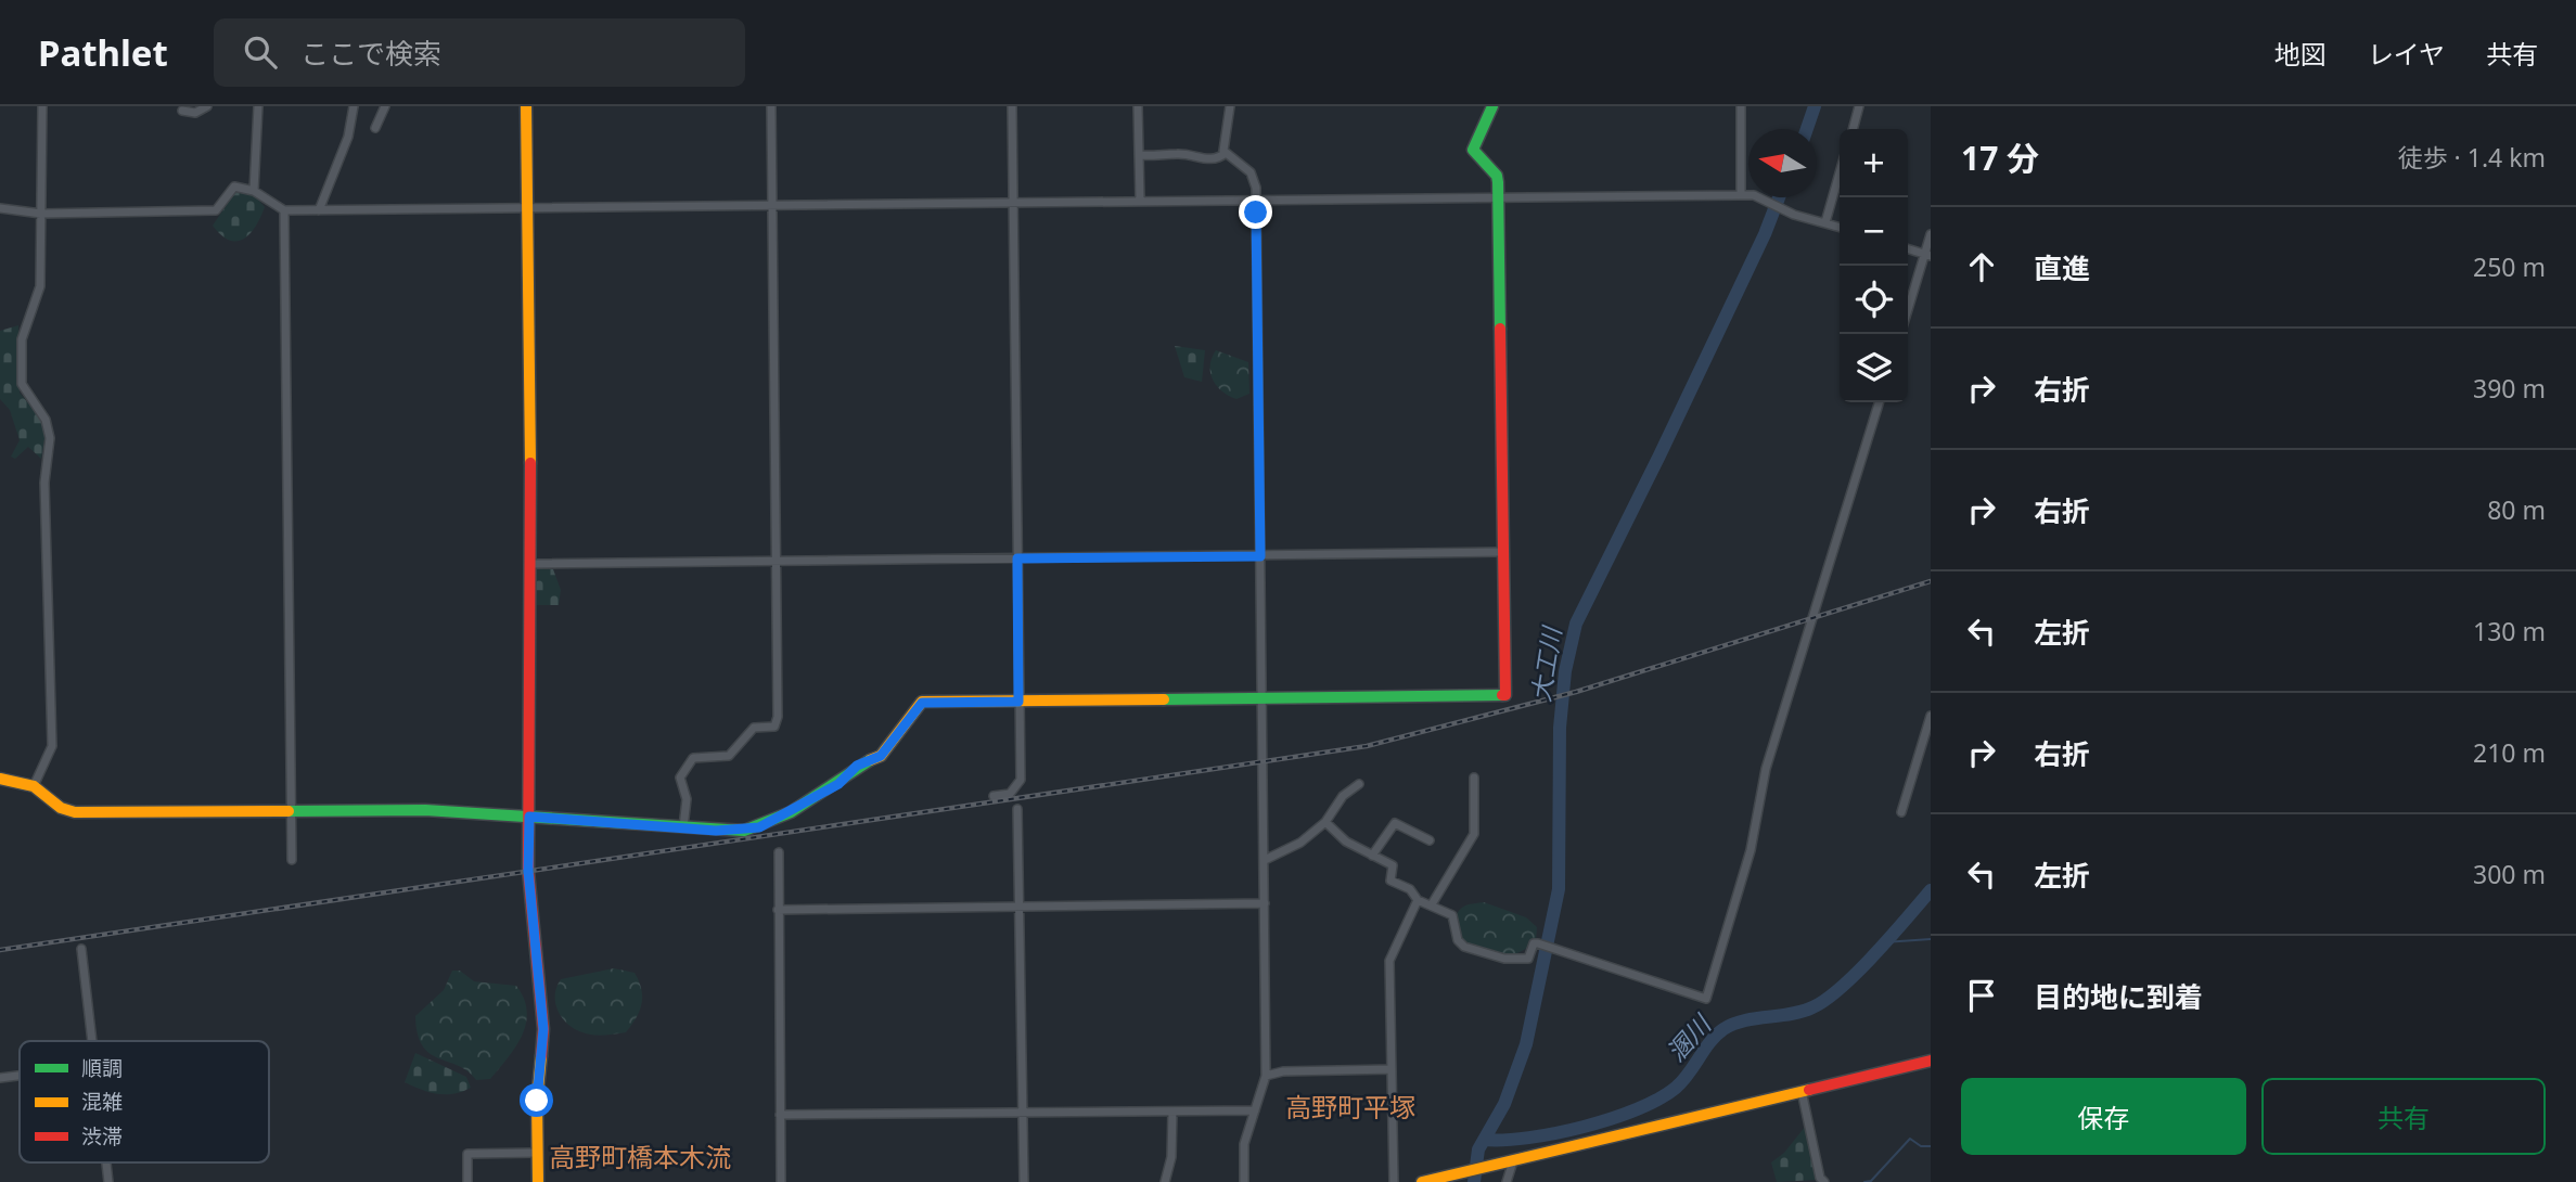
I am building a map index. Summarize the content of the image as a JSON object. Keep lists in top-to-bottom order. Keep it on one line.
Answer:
{"districts":["高野町平塚","高野町橋本木流"],"water":["大工川","溷川"],"legend":["順調","混雑","渋滞"],"north":"left","page":{"header":"Pathlet","search":"ここで検索","nav":["地図","レイヤ","共有"],"heading":["17 分","徒歩 · 1.4 km"],"map_buttons":["+","−"],"list":[["直進","250 m"],["右折","390 m"],["右折","80 m"],["左折","130 m"],["右折","210 m"],["左折","300 m"],"目的地に到着"],"buttons":["保存","共有"]}}
